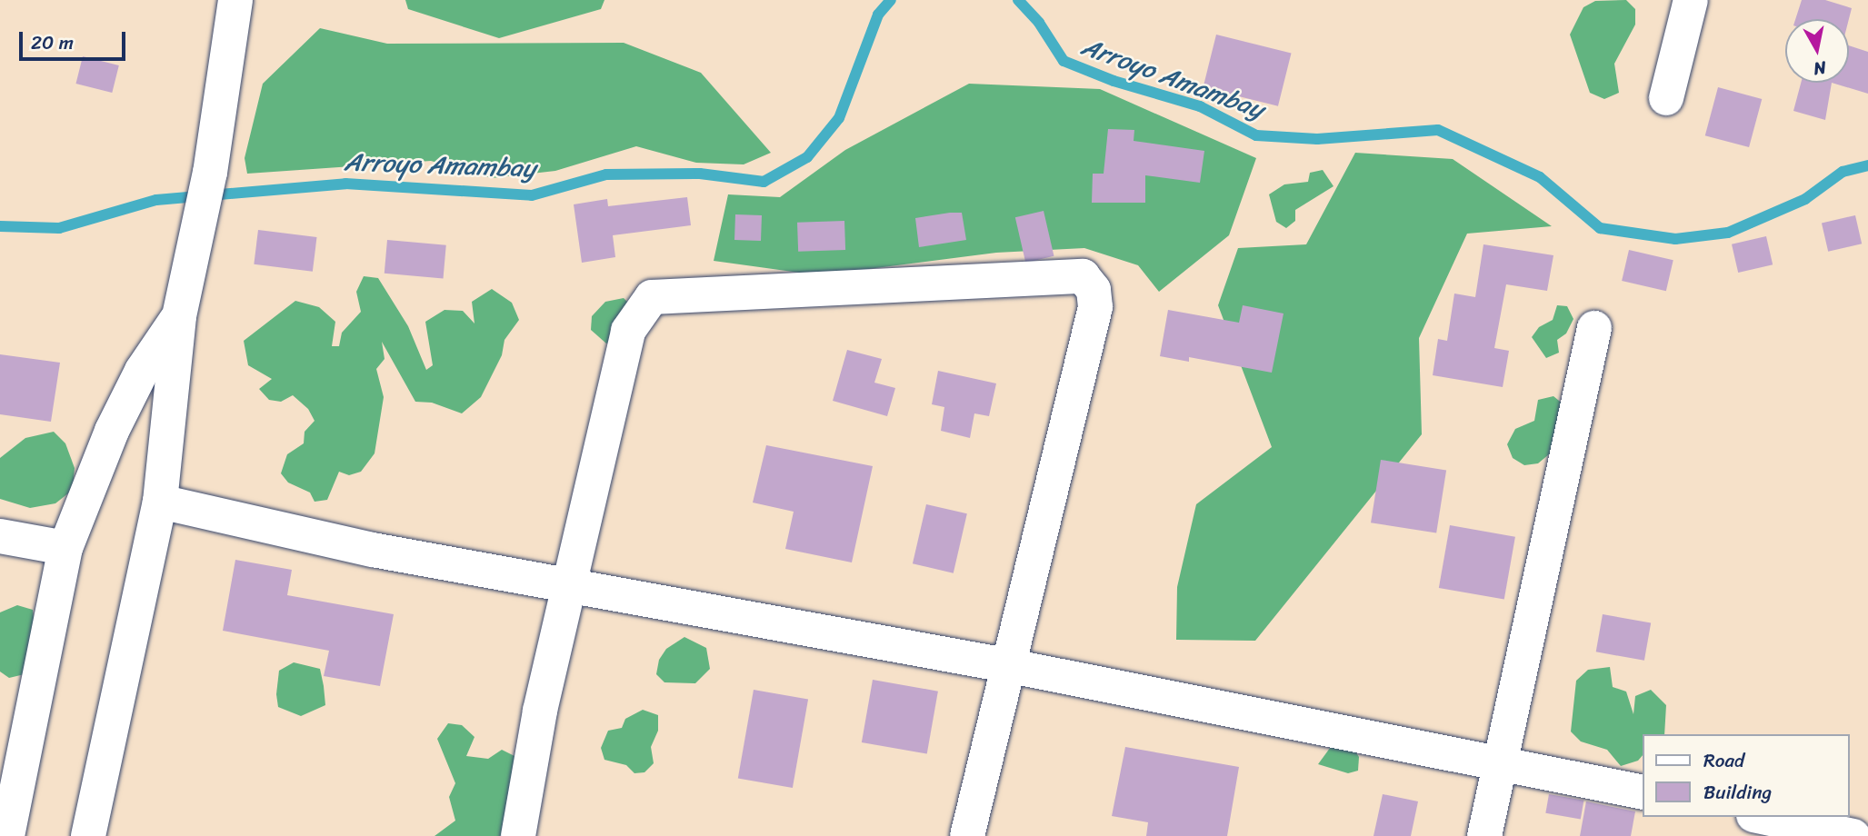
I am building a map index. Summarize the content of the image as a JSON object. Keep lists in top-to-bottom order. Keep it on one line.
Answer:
{"water":["Arroyo Amambay"],"legend":["Road","Building"],"scale_bar":"20 m","north":"bottom"}
